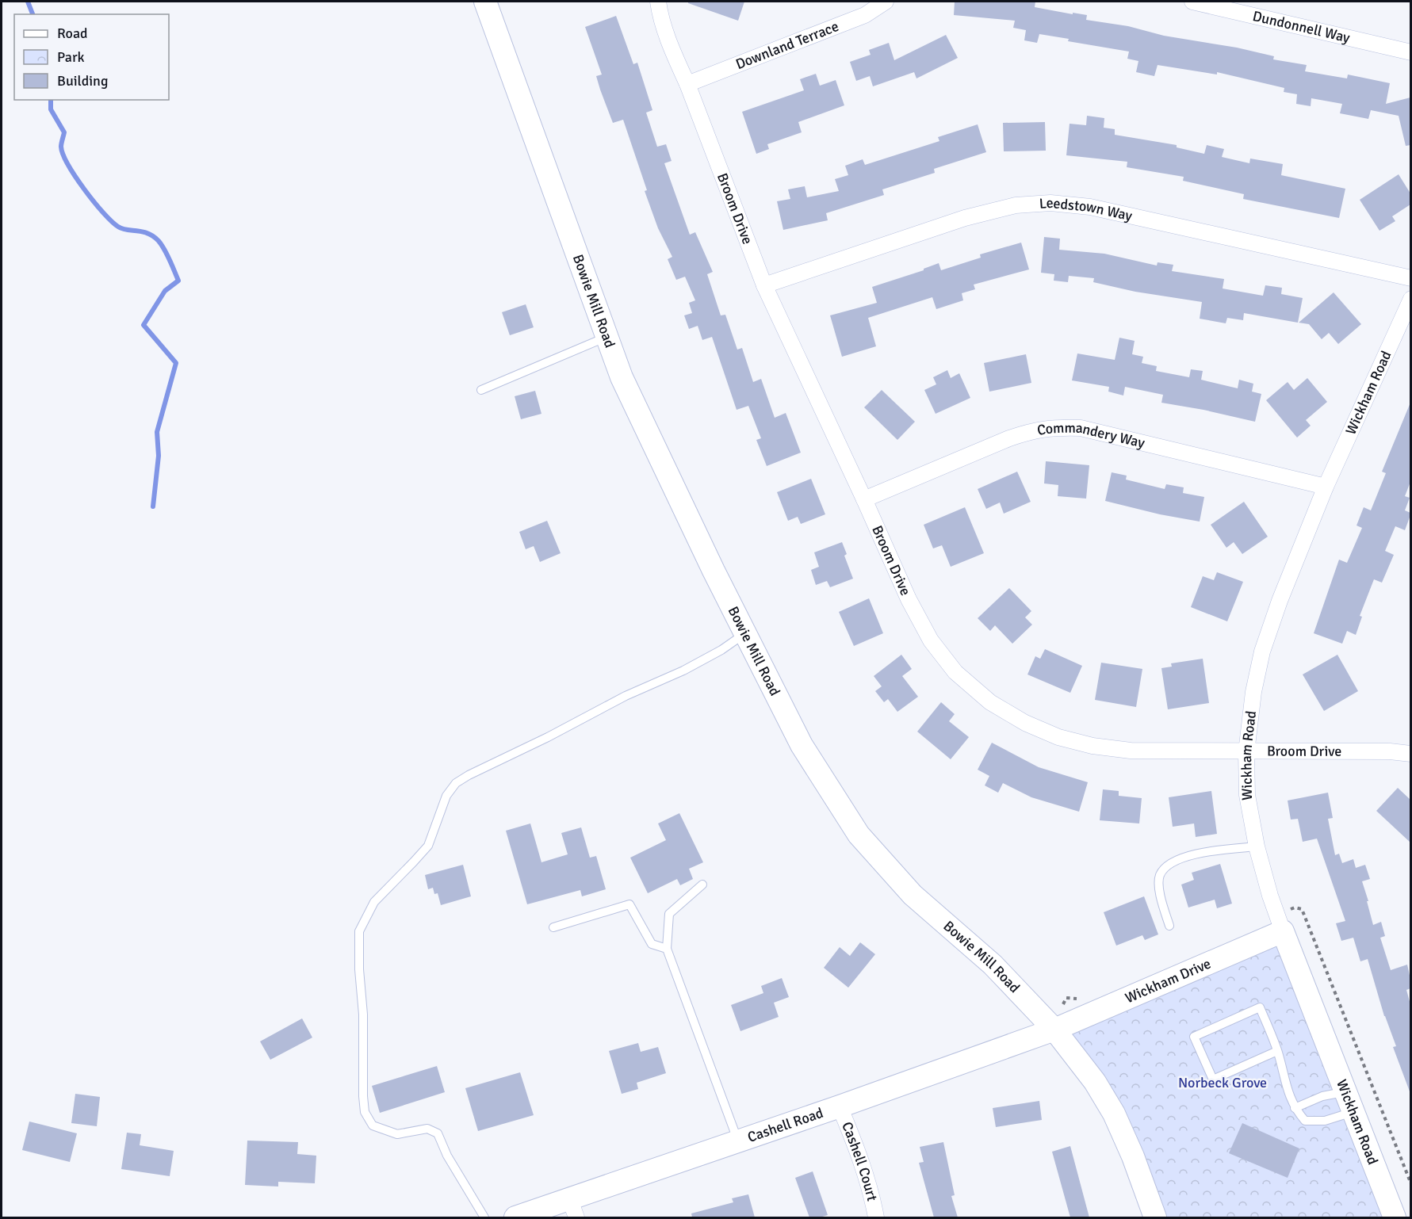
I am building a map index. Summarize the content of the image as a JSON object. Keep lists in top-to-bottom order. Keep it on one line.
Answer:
{"streets":{"street":["Dundonnell Way","Downland Terrace","Broom Drive","Leedstown Way","Bowie Mill Road","Wickham Road","Commandery Way","Wickham Drive","Cashell Road","Cashell Court"]},"crossings":[["Downland Terrace","Broom Drive"],["Broom Drive","Leedstown Way"],["Broom Drive","Wickham Road"],["Broom Drive","Commandery Way"],["Bowie Mill Road","Wickham Drive"],["Bowie Mill Road","Cashell Road"],["Wickham Road","Commandery Way"],["Wickham Road","Wickham Drive"],["Wickham Drive","Cashell Road"],["Cashell Road","Cashell Court"]],"parks":["Norbeck Grove"],"legend":["Road","Park","Building"]}
